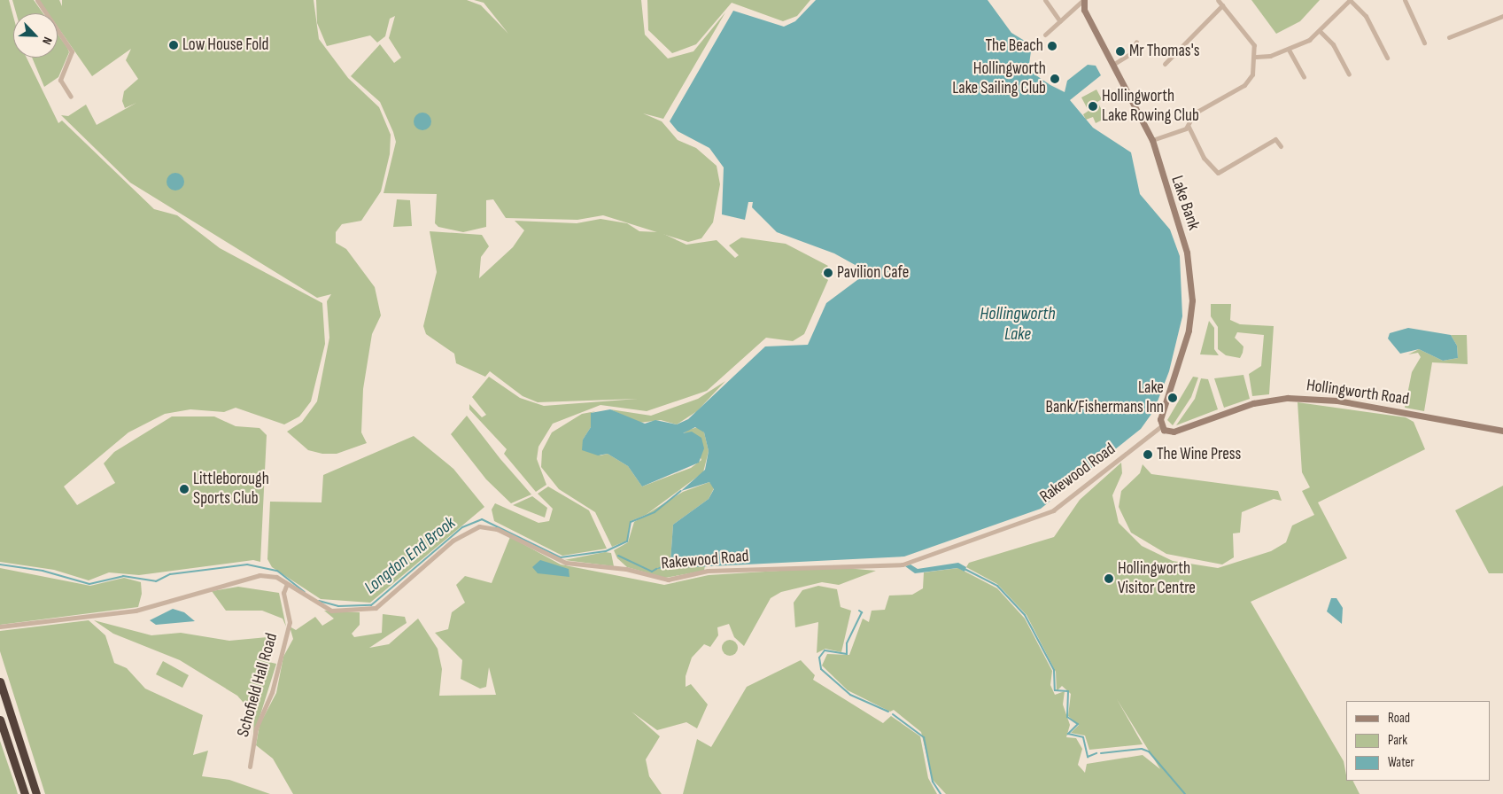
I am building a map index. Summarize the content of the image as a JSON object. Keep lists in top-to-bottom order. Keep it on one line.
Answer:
{"streets":{"main road":["Lake Bank","Hollingworth Road"],"street":["Rakewood Road","Schofield Hall Road"]},"crossings":[["Lake Bank","Hollingworth Road"],["Lake Bank","Rakewood Road"],["Hollingworth Road","Rakewood Road"],["Rakewood Road","Schofield Hall Road"]],"water":["Hollingworth Lake","Longdon End Brook"],"places":["Low House Fold","The Beach","Mr Thomas's","Hollingworth Lake Sailing Club","Hollingworth Lake Rowing Club","Pavilion Cafe","Lake Bank/Fishermans Inn","The Wine Press","Littleborough Sports Club","Hollingworth Visitor Centre"],"legend":["Road","Park","Water"],"north":"bottom right"}
